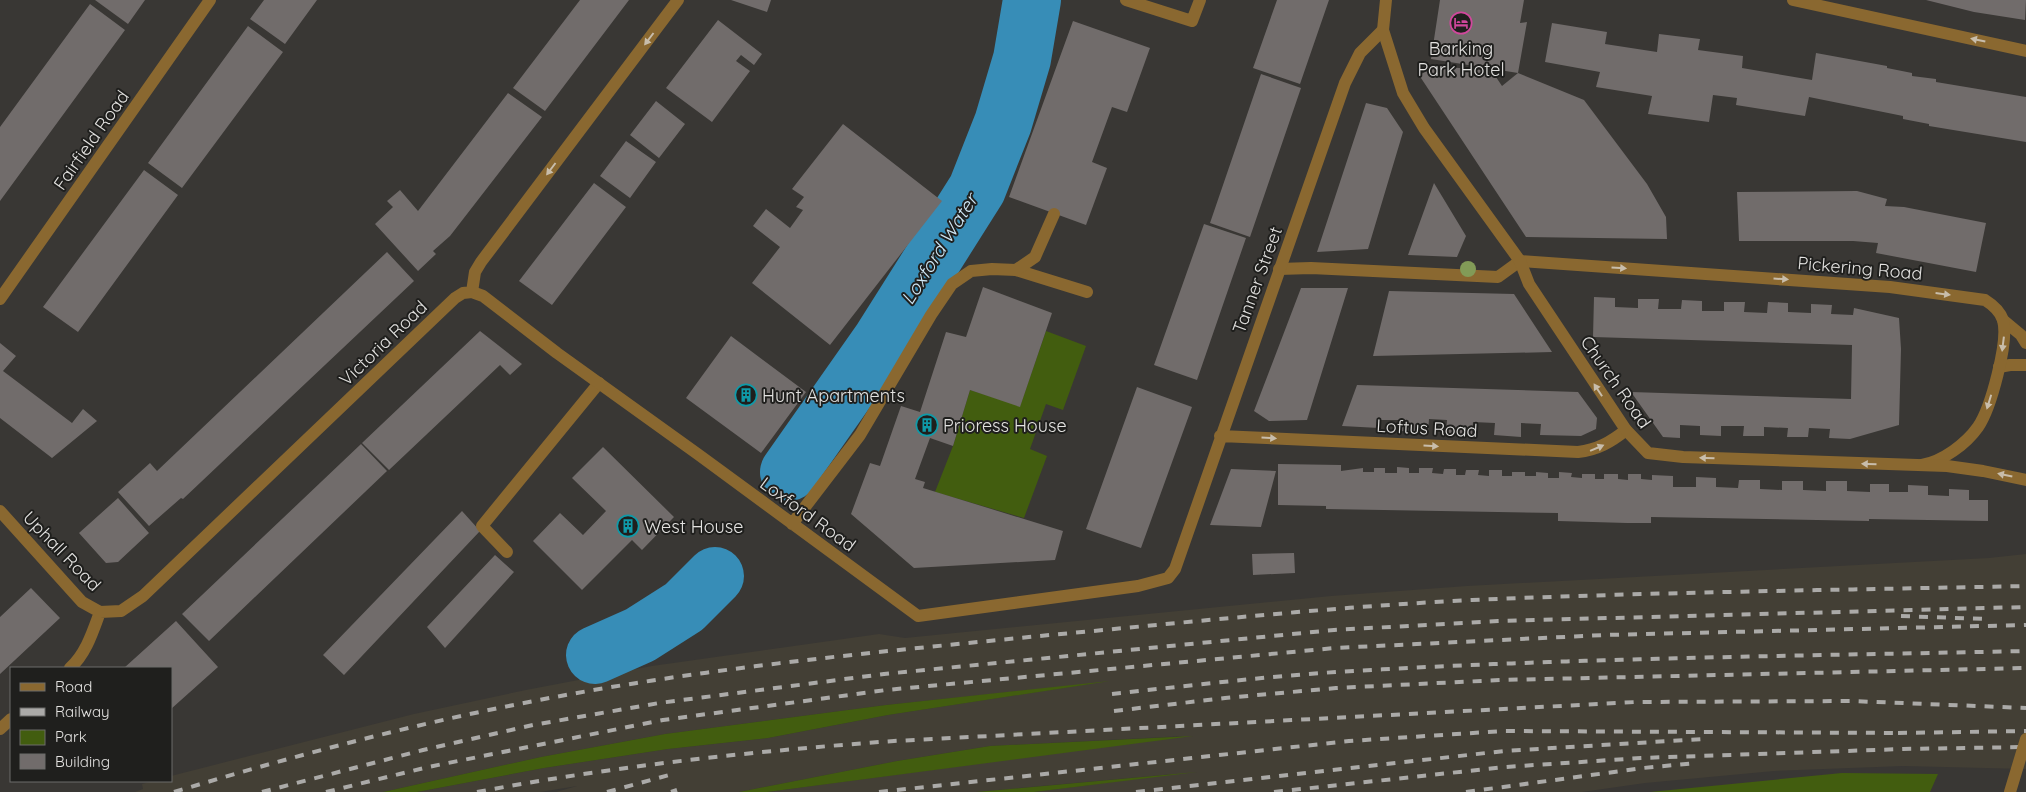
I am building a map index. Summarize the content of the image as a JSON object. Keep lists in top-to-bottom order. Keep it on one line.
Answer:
{"streets":{"street":["Fairfield Road","Pickering Road","Tanner Street","Victoria Road","Church Road","Loftus Road","Loxford Road","Uphall Road"]},"crossings":[["Pickering Road","Church Road"],["Tanner Street","Church Road"],["Tanner Street","Loftus Road"],["Tanner Street","Loxford Road"],["Victoria Road","Loxford Road"],["Victoria Road","Uphall Road"],["Church Road","Loftus Road"]],"one_way":["Pickering Road","Church Road","Loftus Road"],"water":["Loxford Water"],"places":{"hotel":["Barking Park Hotel"],"building":["Hunt Apartments","Prioress House","West House"]},"legend":["Road","Railway","Park","Building"]}
